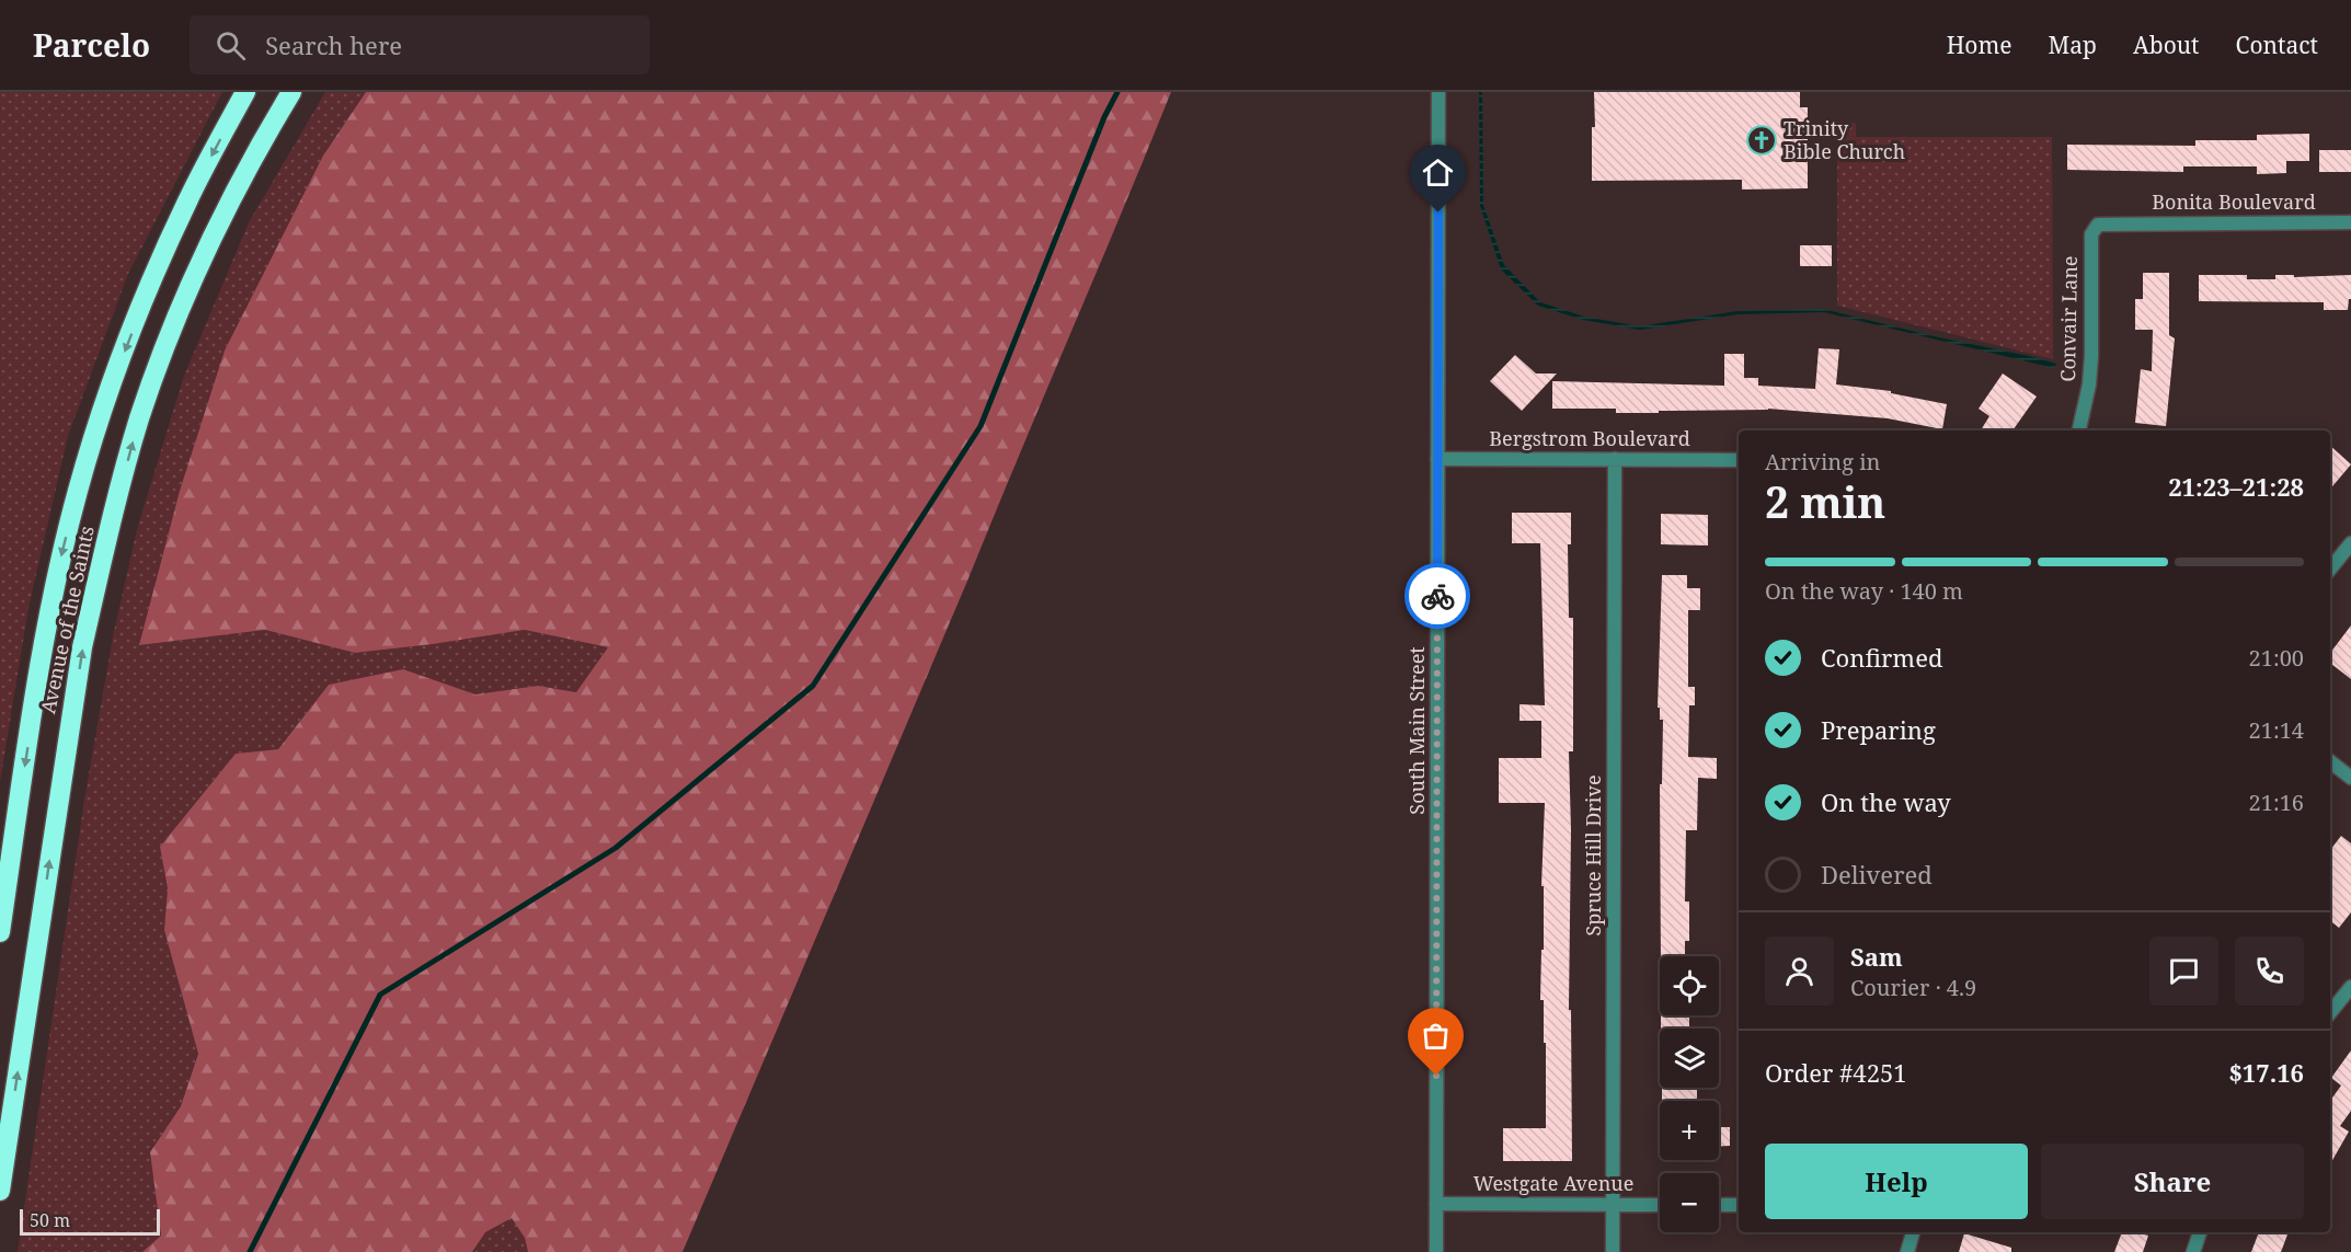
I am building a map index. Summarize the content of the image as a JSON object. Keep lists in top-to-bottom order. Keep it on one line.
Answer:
{"streets":{"highway":["Avenue of the Saints"],"street":["Bonita Boulevard","Convair Lane","Bergstrom Boulevard","South Main Street","Spruce Hill Drive","Westgate Avenue"]},"crossings":[["Bonita Boulevard","Convair Lane"],["Bergstrom Boulevard","South Main Street"],["Bergstrom Boulevard","Spruce Hill Drive"],["South Main Street","Westgate Avenue"],["Spruce Hill Drive","Westgate Avenue"]],"places":{"church":["Trinity Bible Church"]},"scale_bar":"50 m","page":{"header":"Parcelo","search":"Search here","nav":["Home","Map","About","Contact"],"heading":["2 min","Arriving in","21:23–21:28"],"panel":["Sam","Courier · 4.9","Order #4251","$17.16"],"bar":"On the way · 140 m","list":[["Confirmed","21:00"],["Preparing","21:14"],["On the way","21:16"],"Delivered"],"map_buttons":["+","−"],"buttons":["Help","Share"],"scale":"50 m"}}
